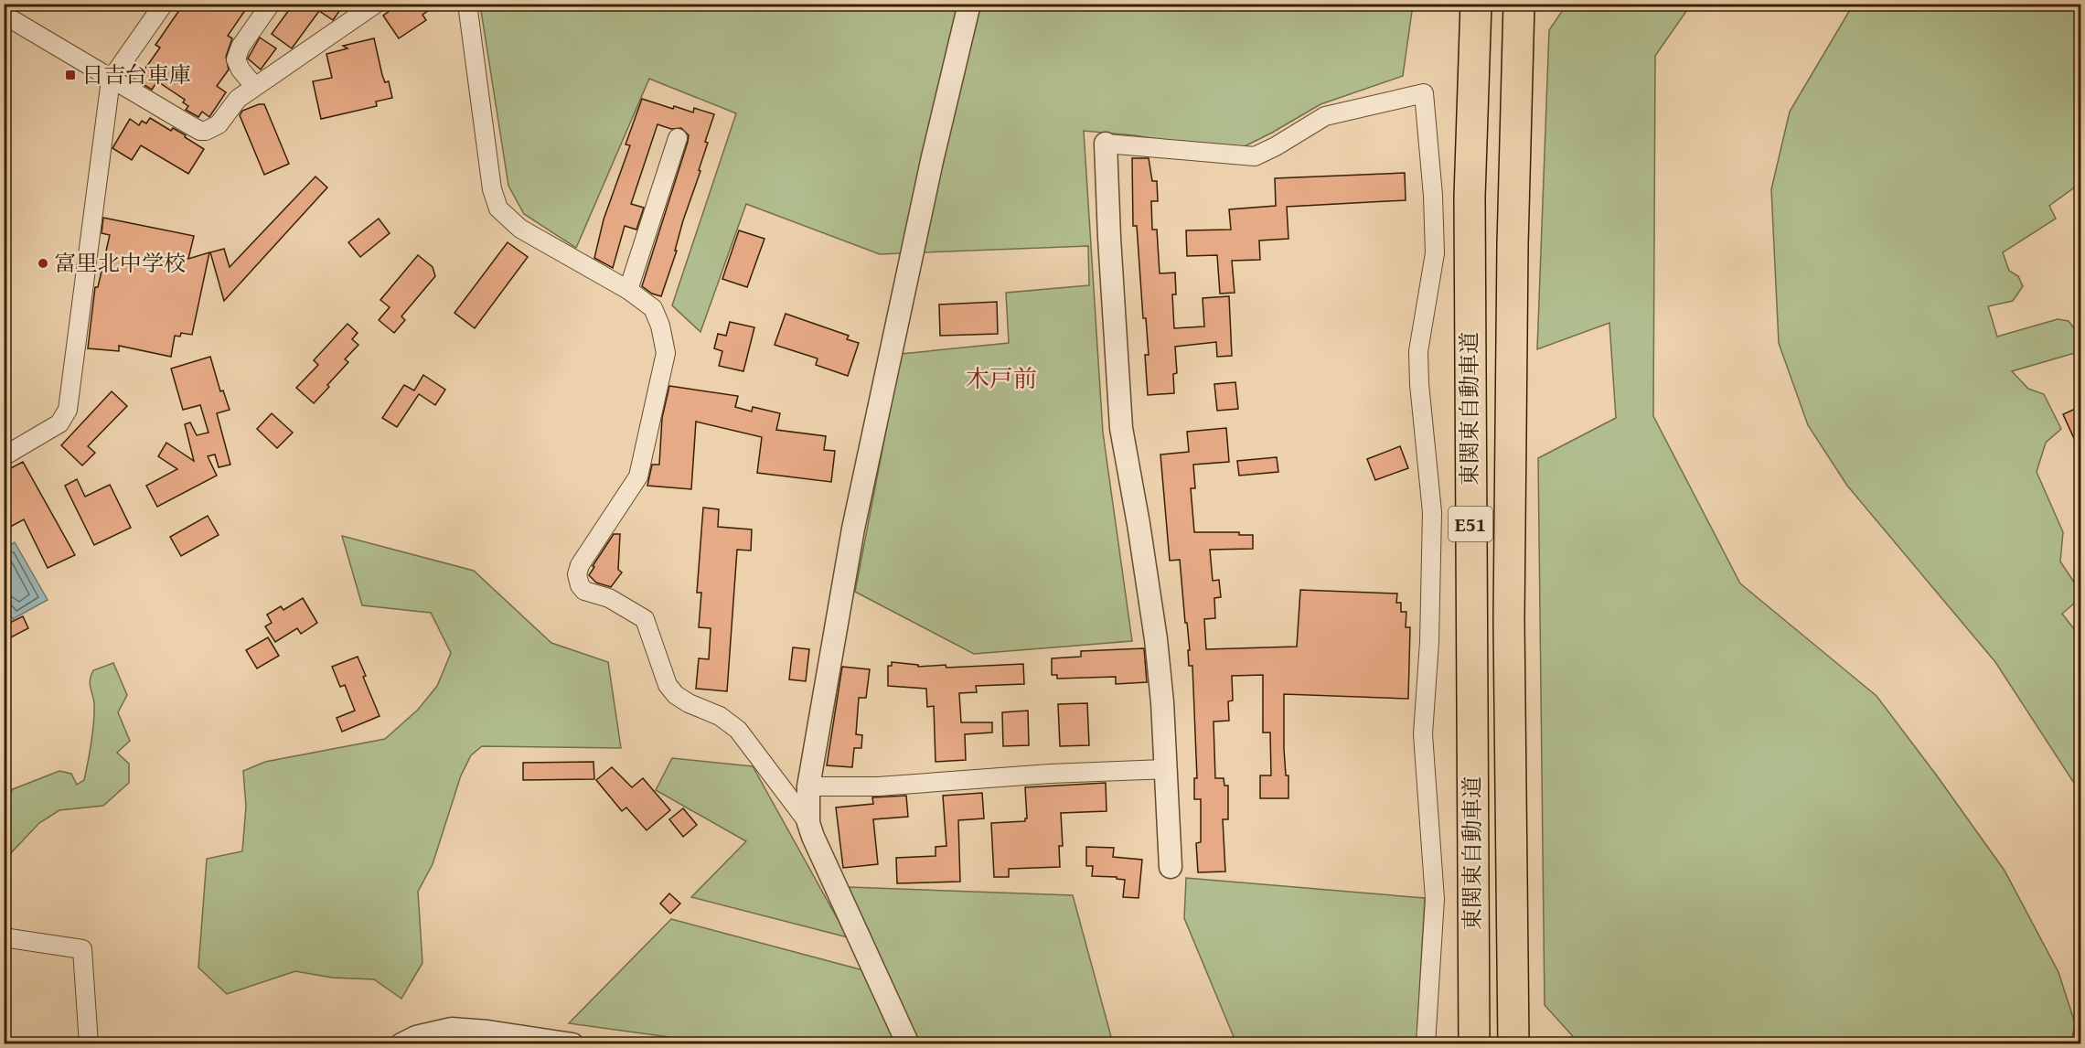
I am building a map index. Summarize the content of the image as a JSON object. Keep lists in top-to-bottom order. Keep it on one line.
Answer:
{"streets":{"highway":["東関東自動車道","E51"]},"districts":["木戸前"],"places":{"transit":["日吉台車庫"],"other":["富里北中学校"]}}
